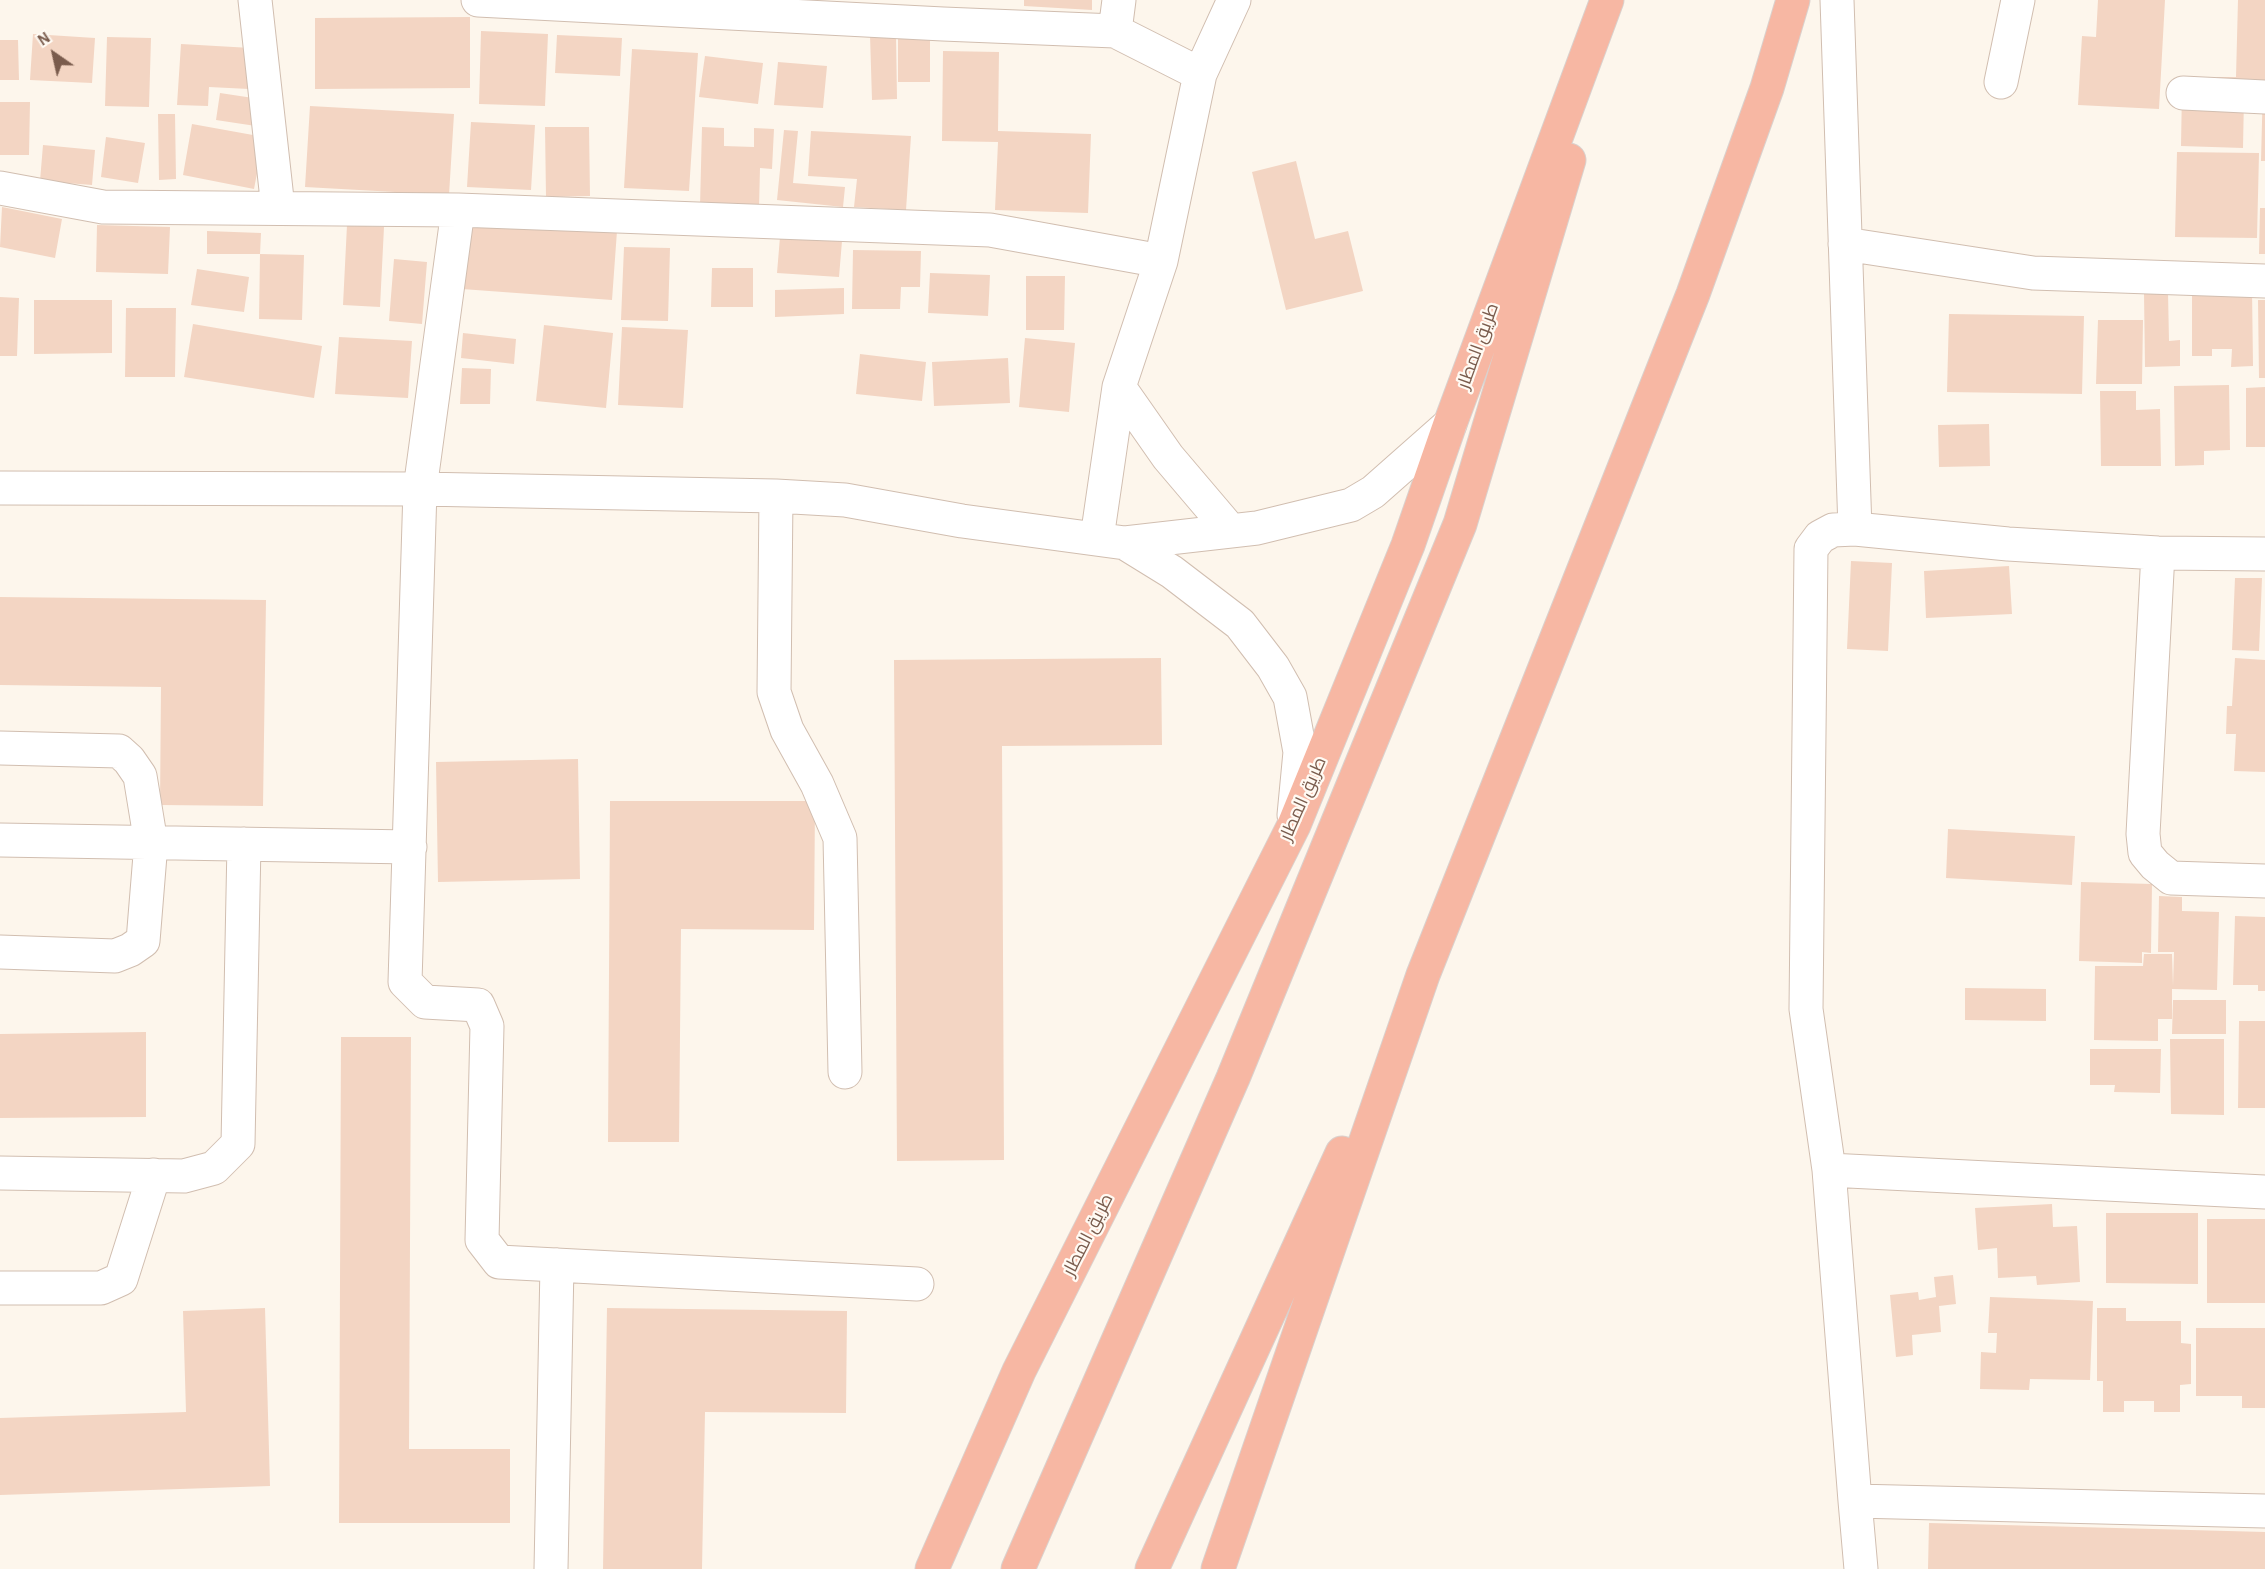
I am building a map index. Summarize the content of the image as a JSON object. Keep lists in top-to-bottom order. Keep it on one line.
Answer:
{"streets":{"highway":["طريق المطار"]},"north":"top left"}
